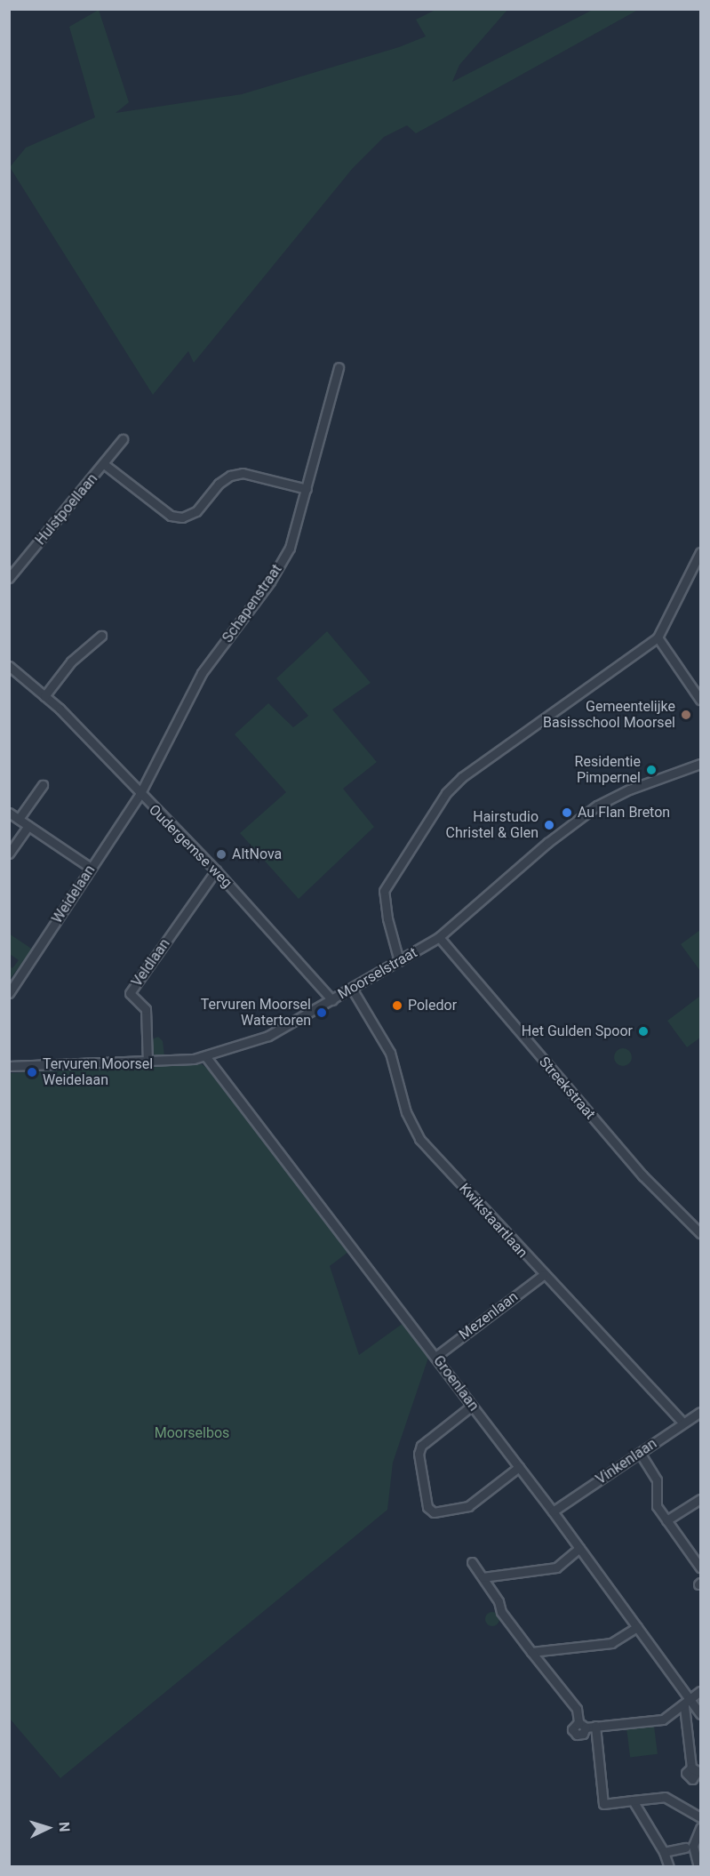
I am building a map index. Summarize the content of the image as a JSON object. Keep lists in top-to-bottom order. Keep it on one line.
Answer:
{"streets":{"street":["Hulstpoellaan","Schapenstraat","Oudergemse weg","Weidelaan","Veldlaan","Moorselstraat","Streekstraat","Kwikstaartlaan","Mezenlaan","Groenlaan","Vinkenlaan"]},"crossings":[["Schapenstraat","Oudergemse weg"],["Schapenstraat","Weidelaan"],["Oudergemse weg","Weidelaan"],["Oudergemse weg","Veldlaan"],["Oudergemse weg","Moorselstraat"],["Veldlaan","Moorselstraat"],["Moorselstraat","Streekstraat"],["Moorselstraat","Kwikstaartlaan"],["Moorselstraat","Groenlaan"],["Kwikstaartlaan","Mezenlaan"],["Kwikstaartlaan","Vinkenlaan"],["Mezenlaan","Groenlaan"],["Groenlaan","Vinkenlaan"]],"parks":["Moorselbos"],"places":["Gemeentelijke Basisschool Moorsel","Residentie Pimpernel","Au Flan Breton","Hairstudio Christel & Glen","AltNova","Poledor","Tervuren Moorsel Watertoren","Het Gulden Spoor","Tervuren Moorsel Weidelaan"],"north":"right"}
